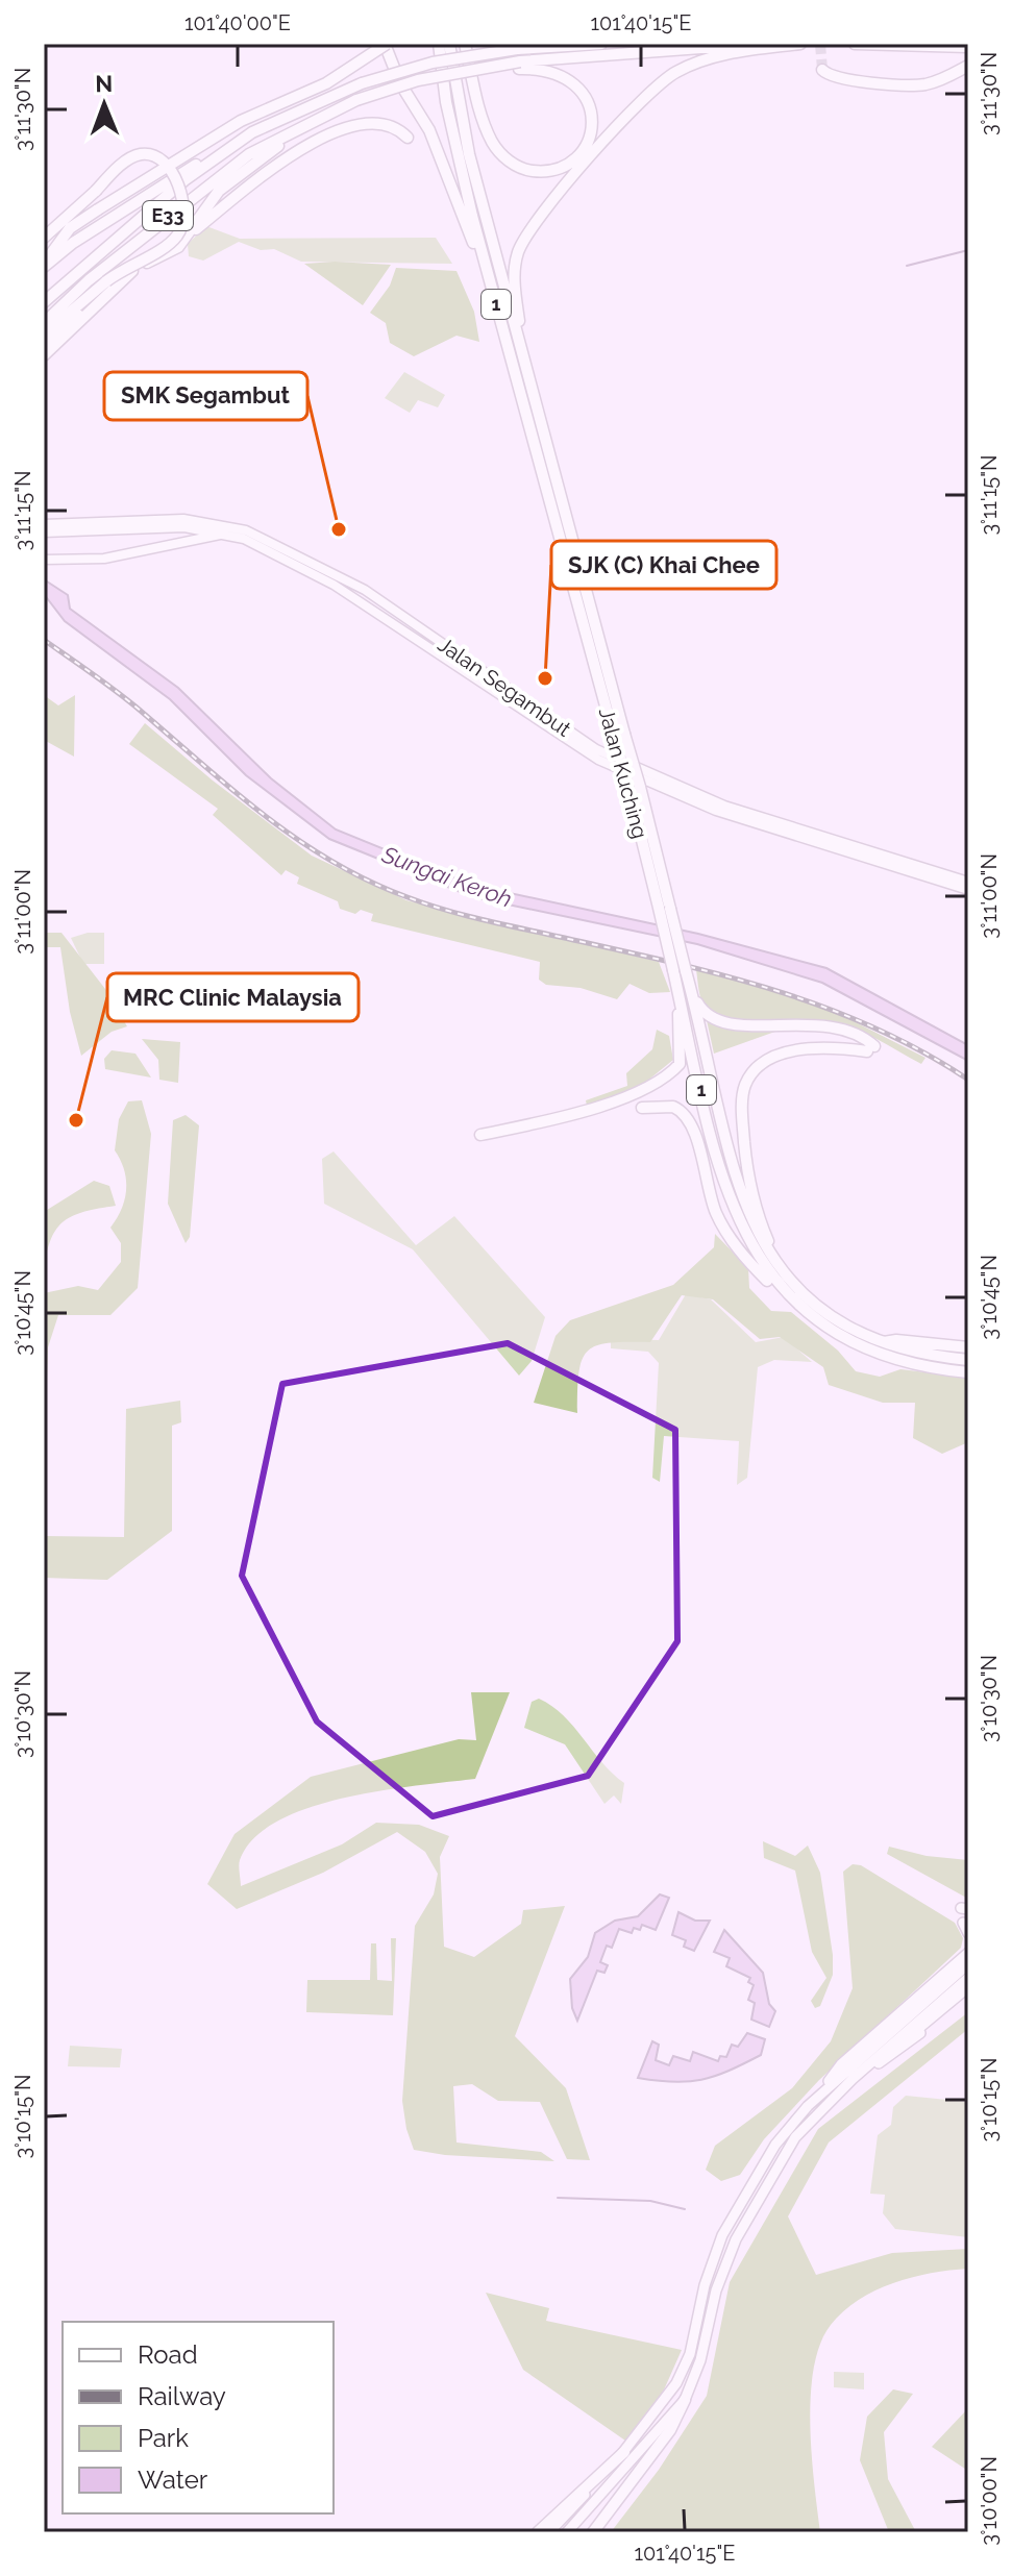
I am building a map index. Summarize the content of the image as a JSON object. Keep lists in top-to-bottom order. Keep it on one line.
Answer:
{"streets":{"highway":["E33","1","Jalan Kuching"],"main road":["Jalan Segambut"]},"water":["Sungai Keroh"],"places":["SMK Segambut","SJK (C) Khai Chee","MRC Clinic Malaysia"],"legend":["Road","Railway","Park","Water"],"north":"top","coordinates":["101°40'00\"E","101°40'15\"E","3°11'30\"N","3°11'15\"N","3°11'00\"N","3°10'45\"N","3°10'30\"N","3°10'15\"N","3°10'00\"N"]}
